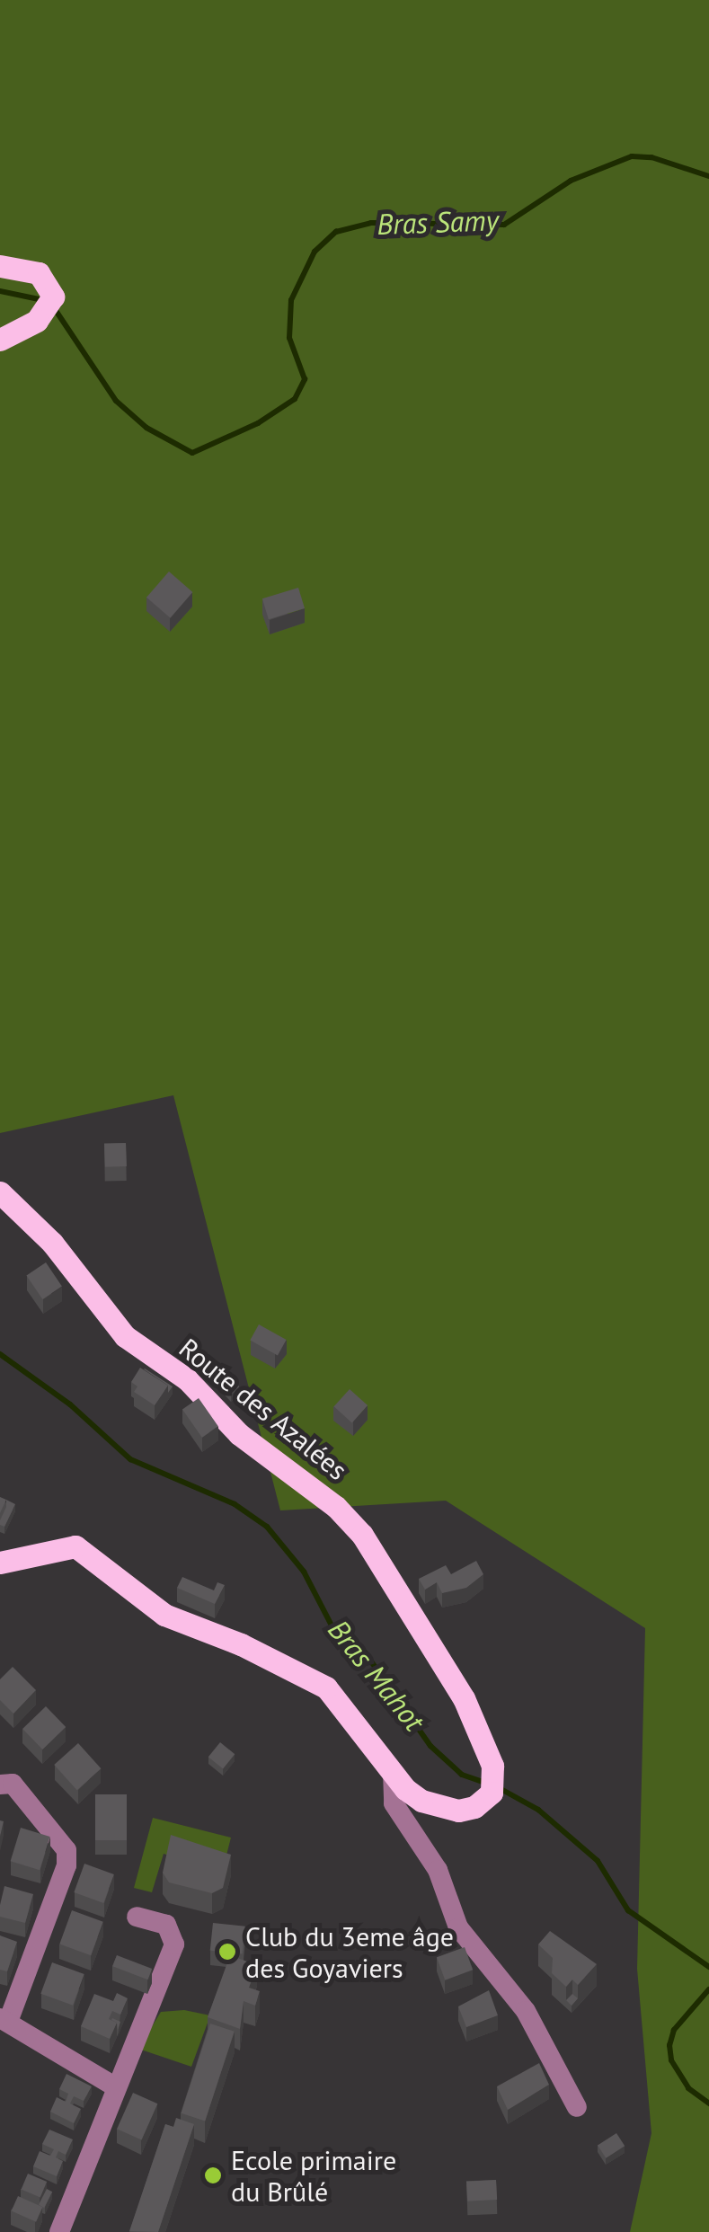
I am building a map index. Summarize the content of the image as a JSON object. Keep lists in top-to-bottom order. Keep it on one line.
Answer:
{"streets":{"main road":["Route des Azalées"]},"water":["Bras Samy","Bras Mahot"],"places":["Club du 3eme âge des Goyaviers","Ecole primaire du Brûlé"]}
